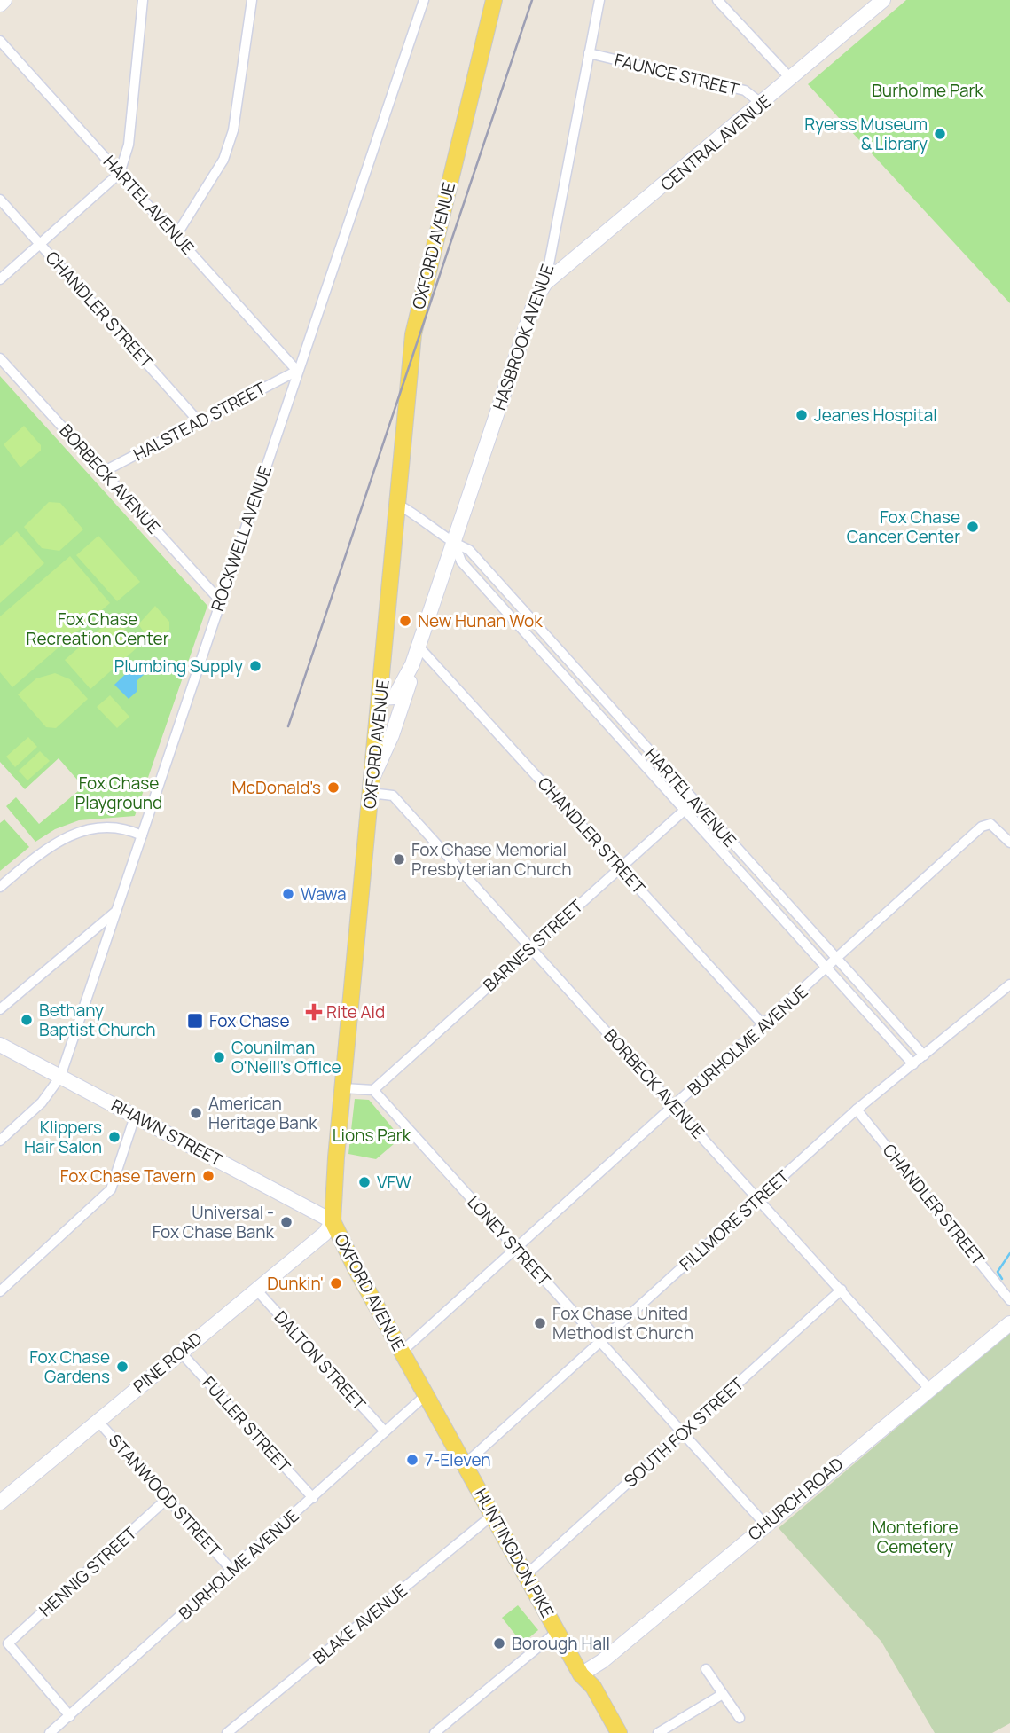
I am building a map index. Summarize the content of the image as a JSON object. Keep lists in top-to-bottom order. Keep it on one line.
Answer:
{"streets":{"main road":["CENTRAL AVENUE","OXFORD AVENUE","HASBROOK AVENUE","RHAWN STREET","PINE ROAD","CHURCH ROAD","HUNTINGDON PIKE"],"street":["FAUNCE STREET","HARTEL AVENUE","CHANDLER STREET","HALSTEAD STREET","BORBECK AVENUE","ROCKWELL AVENUE","BARNES STREET","BURHOLME AVENUE","FILLMORE STREET","LONEY STREET","DALTON STREET","FULLER STREET","SOUTH FOX STREET","STANWOOD STREET","HENNIG STREET","BLAKE AVENUE"]},"crossings":[["FAUNCE STREET","CENTRAL AVENUE"],["FAUNCE STREET","HASBROOK AVENUE"],["CENTRAL AVENUE","HASBROOK AVENUE"],["HARTEL AVENUE","OXFORD AVENUE"],["HARTEL AVENUE","HASBROOK AVENUE"],["HARTEL AVENUE","HALSTEAD STREET"],["HARTEL AVENUE","ROCKWELL AVENUE"],["HARTEL AVENUE","BARNES STREET"],["HARTEL AVENUE","BURHOLME AVENUE"],["HARTEL AVENUE","FILLMORE STREET"],["OXFORD AVENUE","HASBROOK AVENUE"],["OXFORD AVENUE","BORBECK AVENUE"],["OXFORD AVENUE","BURHOLME AVENUE"],["OXFORD AVENUE","RHAWN STREET"],["OXFORD AVENUE","FILLMORE STREET"],["OXFORD AVENUE","PINE ROAD"],["OXFORD AVENUE","HUNTINGDON PIKE"],["CHANDLER STREET","HASBROOK AVENUE"],["CHANDLER STREET","HALSTEAD STREET"],["CHANDLER STREET","BARNES STREET"],["CHANDLER STREET","BURHOLME AVENUE"],["CHANDLER STREET","FILLMORE STREET"],["HASBROOK AVENUE","BORBECK AVENUE"],["HALSTEAD STREET","BORBECK AVENUE"],["HALSTEAD STREET","ROCKWELL AVENUE"],["BORBECK AVENUE","ROCKWELL AVENUE"],["BORBECK AVENUE","BARNES STREET"],["BORBECK AVENUE","BURHOLME AVENUE"],["BORBECK AVENUE","FILLMORE STREET"],["BORBECK AVENUE","SOUTH FOX STREET"],["BORBECK AVENUE","CHURCH ROAD"],["ROCKWELL AVENUE","RHAWN STREET"],["BARNES STREET","LONEY STREET"],["BURHOLME AVENUE","LONEY STREET"],["BURHOLME AVENUE","DALTON STREET"],["BURHOLME AVENUE","FULLER STREET"],["BURHOLME AVENUE","STANWOOD STREET"],["BURHOLME AVENUE","HENNIG STREET"],["RHAWN STREET","PINE ROAD"],["FILLMORE STREET","LONEY STREET"],["FILLMORE STREET","HUNTINGDON PIKE"],["LONEY STREET","SOUTH FOX STREET"],["LONEY STREET","CHURCH ROAD"],["DALTON STREET","PINE ROAD"],["PINE ROAD","FULLER STREET"],["PINE ROAD","STANWOOD STREET"],["SOUTH FOX STREET","HUNTINGDON PIKE"],["STANWOOD STREET","HENNIG STREET"],["CHURCH ROAD","HUNTINGDON PIKE"],["HUNTINGDON PIKE","BLAKE AVENUE"]],"parks":["Burholme Park","Fox Chase Recreation Center","Fox Chase Playground","Lions Park","Montefiore Cemetery"],"places":{"other":["Ryerss Museum & Library","Jeanes Hospital","Fox Chase Cancer Center","New Hunan Wok","Plumbing Supply","McDonald's","Fox Chase Memorial Presbyterian Church","Wawa","Bethany Baptist Church","Counilman O'Neill's Office","American Heritage Bank","Klippers Hair Salon","Fox Chase Tavern","VFW","Universal - Fox Chase Bank","Dunkin'","Fox Chase United Methodist Church","Fox Chase Gardens","7-Eleven","Borough Hall"],"health":["Rite Aid"],"transit":["Fox Chase"]}}
